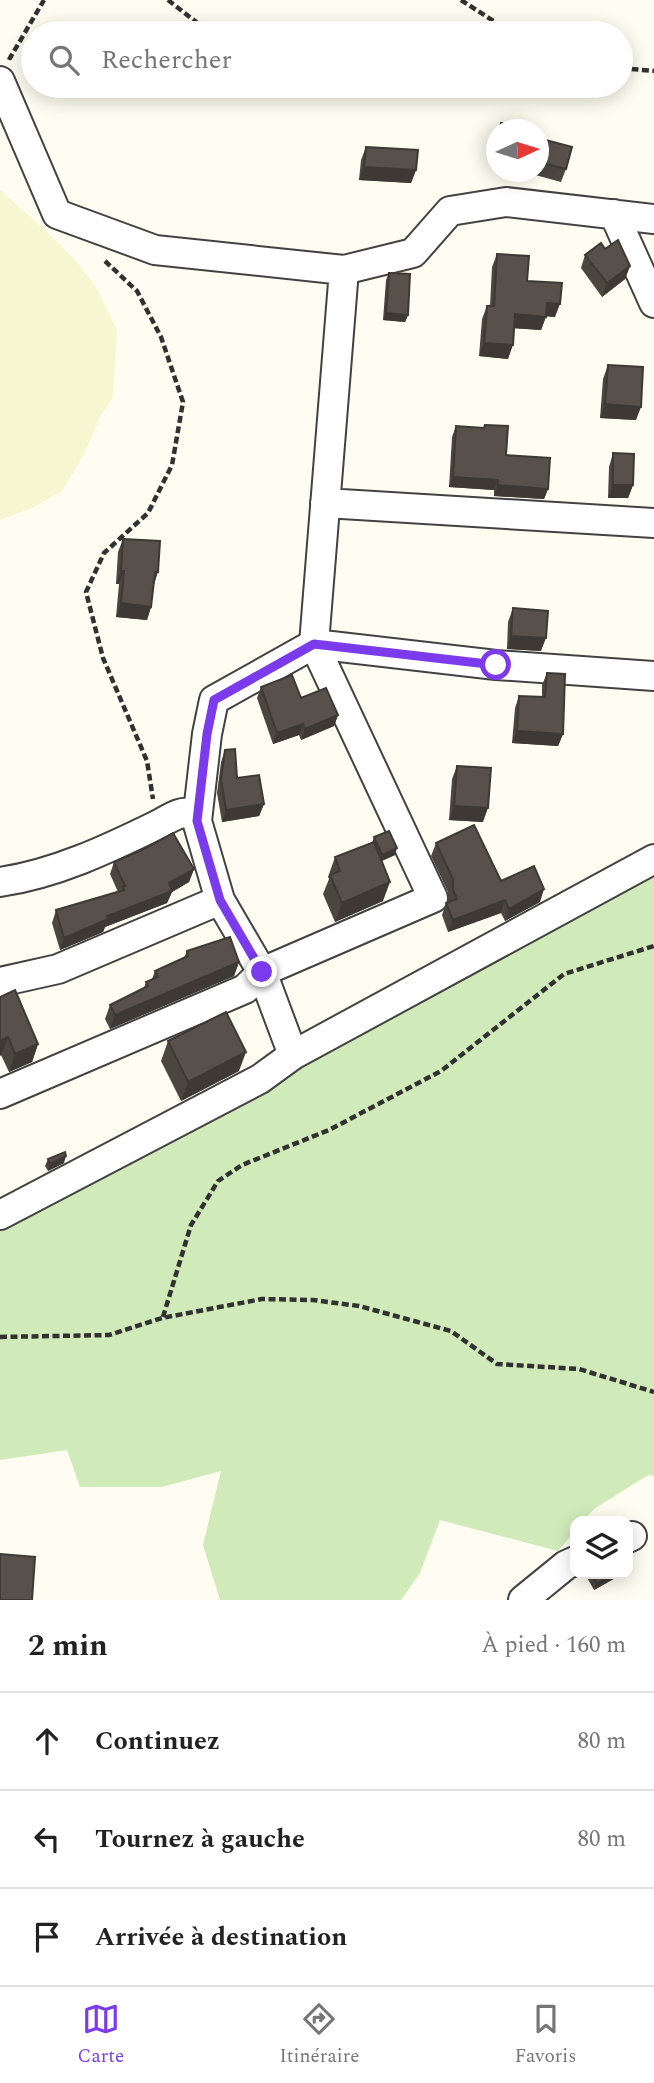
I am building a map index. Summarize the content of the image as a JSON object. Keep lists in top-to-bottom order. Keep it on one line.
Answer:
{"north":"right","page":{"search":"Rechercher","heading":["2 min","À pied · 160 m"],"list":[["Continuez","80 m"],["Tournez à gauche","80 m"],"Arrivée à destination"],"nav":["Carte","Itinéraire","Favoris"]}}
